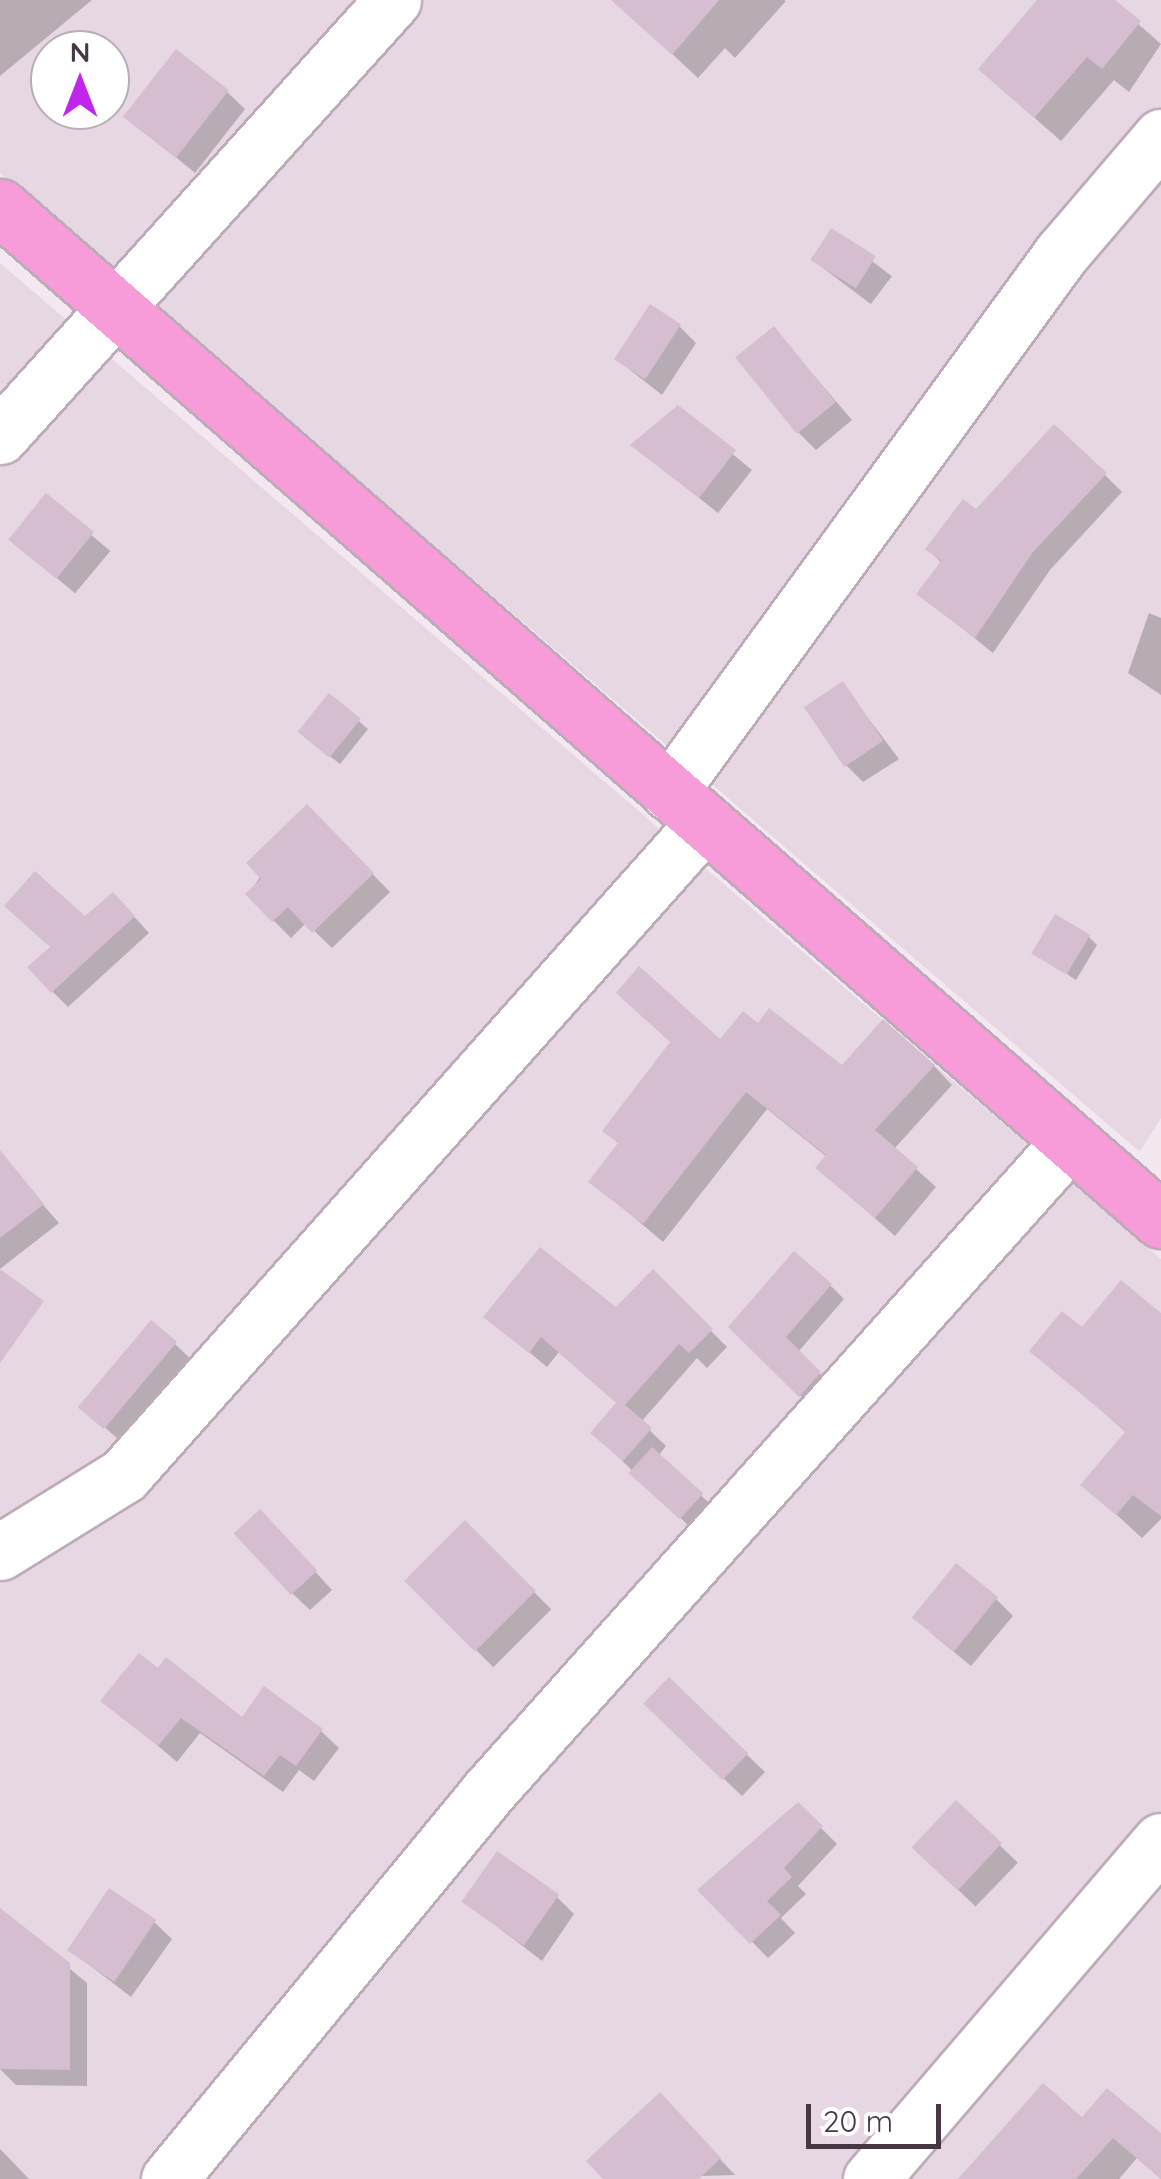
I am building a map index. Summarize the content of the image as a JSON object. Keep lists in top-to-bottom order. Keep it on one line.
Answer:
{"scale_bar":"20 m","north":"top"}
